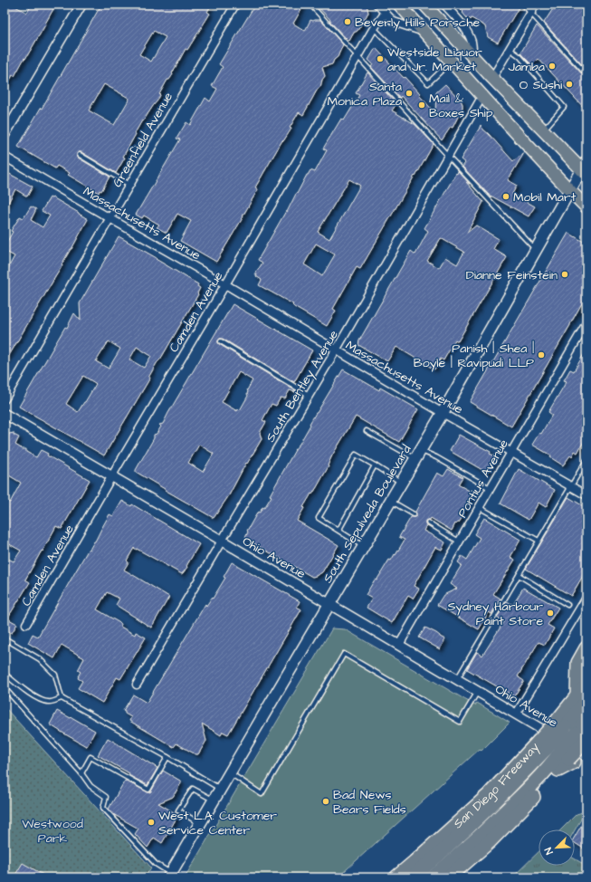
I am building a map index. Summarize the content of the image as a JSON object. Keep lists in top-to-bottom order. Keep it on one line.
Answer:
{"streets":{"highway":["San Diego Freeway"],"main road":["South Sepulveda Boulevard"],"street":["Greenfield Avenue","Massachusetts Avenue","Camden Avenue","South Bentley Avenue","Pontius Avenue","Ohio Avenue"]},"crossings":[["Greenfield Avenue","Massachusetts Avenue"],["Massachusetts Avenue","Camden Avenue"],["Massachusetts Avenue","South Bentley Avenue"],["Massachusetts Avenue","Pontius Avenue"],["Massachusetts Avenue","South Sepulveda Boulevard"],["Camden Avenue","Ohio Avenue"],["South Bentley Avenue","Ohio Avenue"],["Pontius Avenue","Ohio Avenue"],["South Sepulveda Boulevard","Ohio Avenue"]],"parks":["Westwood Park"],"places":["Beverly Hills Porsche","Westside Liquor and Jr. Market","Jamba","O Sushi","Santa Monica Plaza","Mail & Boxes Ship","Mobil Mart","Dianne Feinstein","Panish | Shea | Boyle | Ravipudi LLP","Sydney Harbour Paint Store","Bad News Bears Fields","West L.A. Customer Service Center"],"north":"bottom left"}
